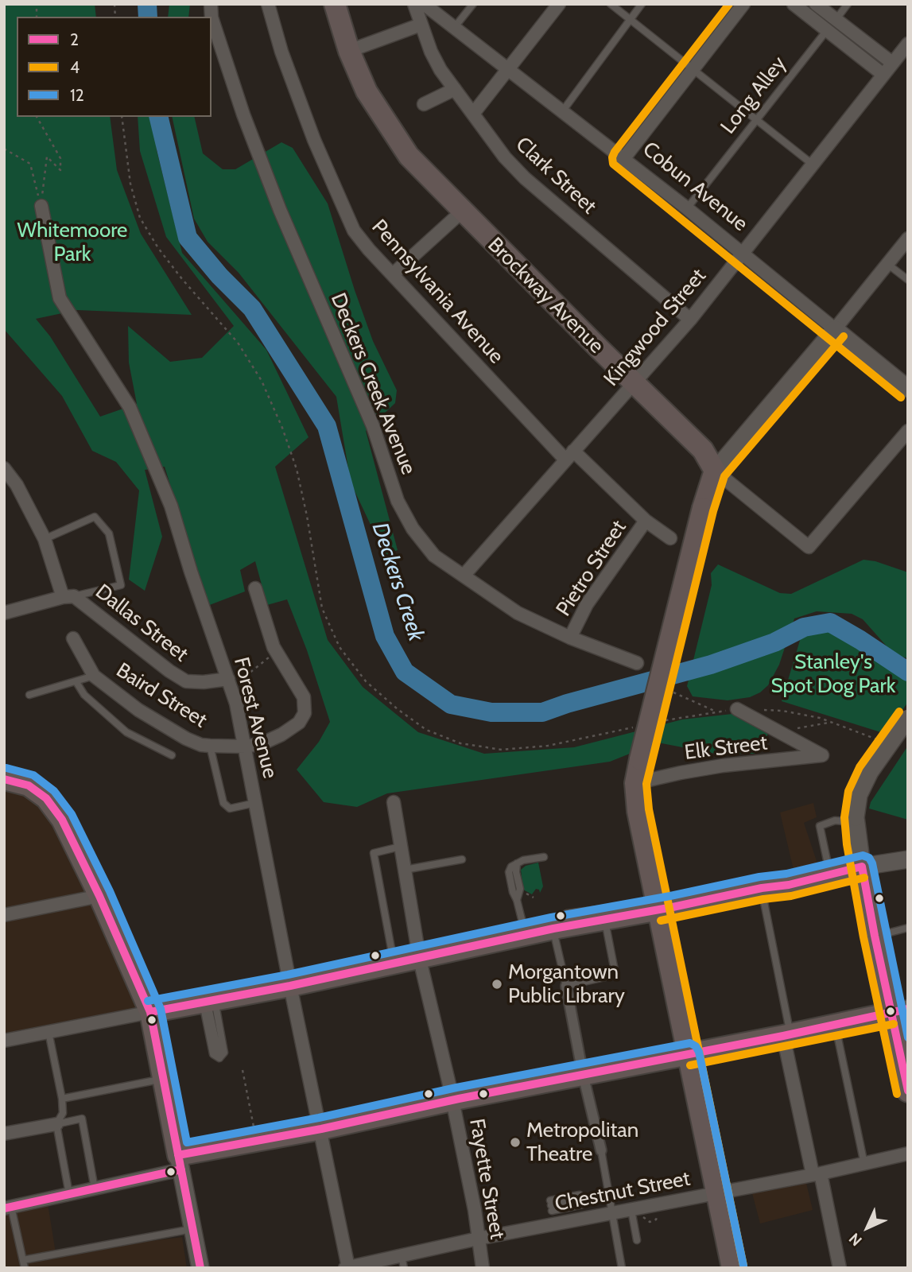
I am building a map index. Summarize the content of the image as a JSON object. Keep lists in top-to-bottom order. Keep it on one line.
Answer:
{"streets":{"main road":["Brockway Avenue"],"street":["Clark Street","Cobun Avenue","Pennsylvania Avenue","Kingwood Street","Deckers Creek Avenue","Pietro Street","Dallas Street","Baird Street","Forest Avenue","Elk Street","Fayette Street","Chestnut Street"],"lane":["Long Alley"]},"crossings":[["Long Alley","Cobun Avenue"],["Clark Street","Kingwood Street"],["Cobun Avenue","Kingwood Street"],["Pennsylvania Avenue","Kingwood Street"],["Pennsylvania Avenue","Pietro Street"],["Brockway Avenue","Kingwood Street"],["Kingwood Street","Deckers Creek Avenue"],["Deckers Creek Avenue","Pietro Street"],["Dallas Street","Forest Avenue"],["Baird Street","Forest Avenue"],["Forest Avenue","Chestnut Street"],["Fayette Street","Chestnut Street"]],"water":["Deckers Creek"],"parks":["Whitemoore Park","Stanley's Spot Dog Park"],"places":["Morgantown Public Library","Metropolitan Theatre"],"lines":["transit line 4","transit line 12","transit line 2"],"legend":["2","4","12"],"north":"bottom left"}
